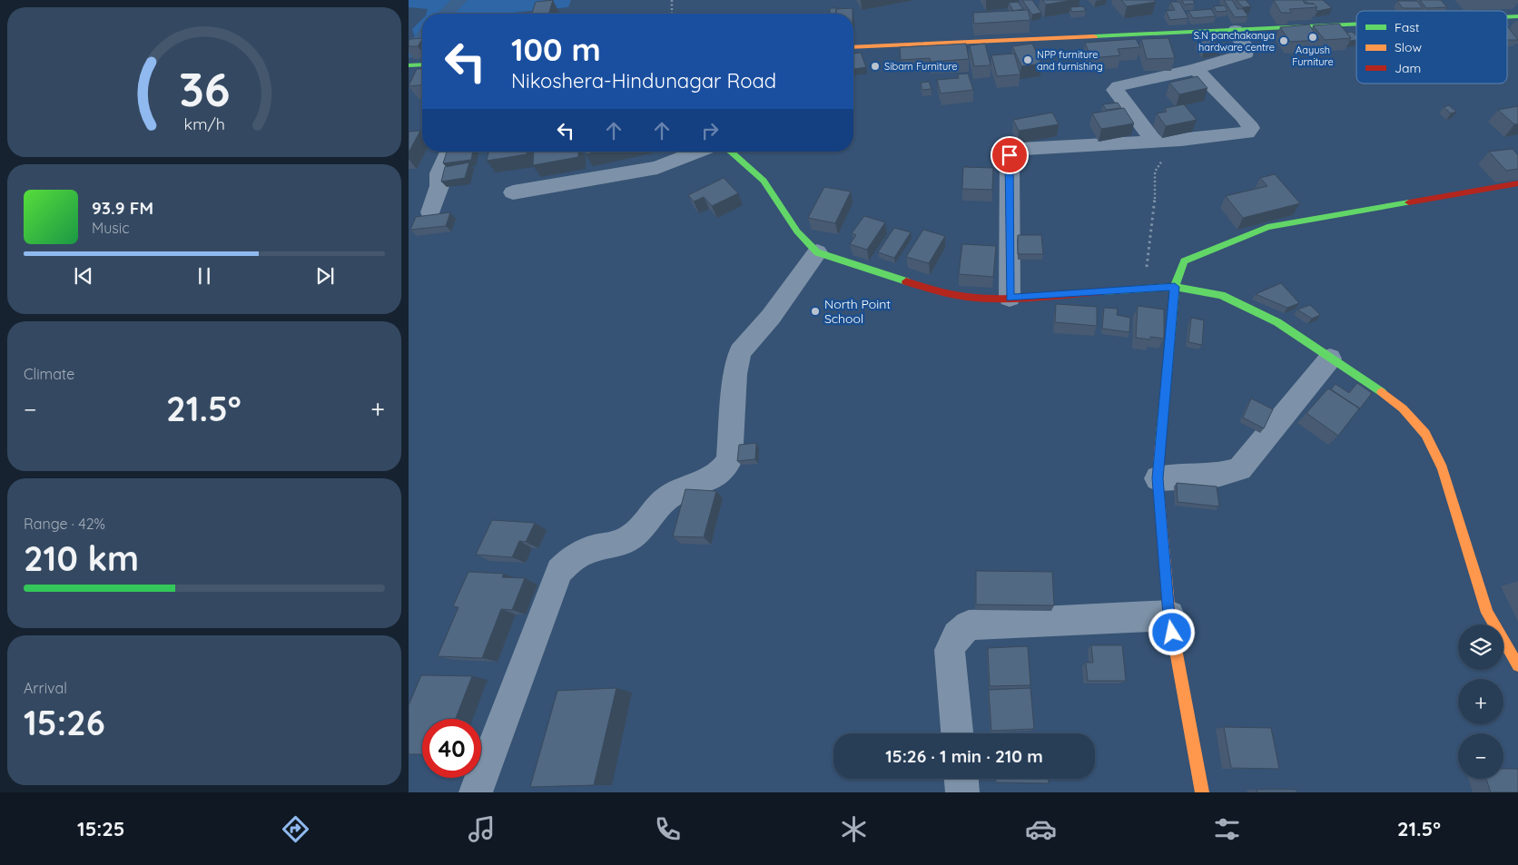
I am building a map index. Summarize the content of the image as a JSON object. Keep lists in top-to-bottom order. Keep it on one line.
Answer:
{"places":["Aayush Furniture","S.N panchakanya hardware centre","NPP furniture and furnishing","Sibam Furniture","North Point School"],"legend":["Fast","Slow","Jam"],"page":{"turn":["100 m","Nikoshera-Hindunagar Road"],"song":["93.9 FM","Music"],"tile":["Climate",["Range · 42%","210 km"],["Arrival","15:26"]],"heat":["−","21.5°","+"],"map_buttons":["+","−"],"limit":"40","trip":"15:26 · 1 min · 210 m","tabs":["15:25","21.5°"],"gauge":["36","km/h"]}}
